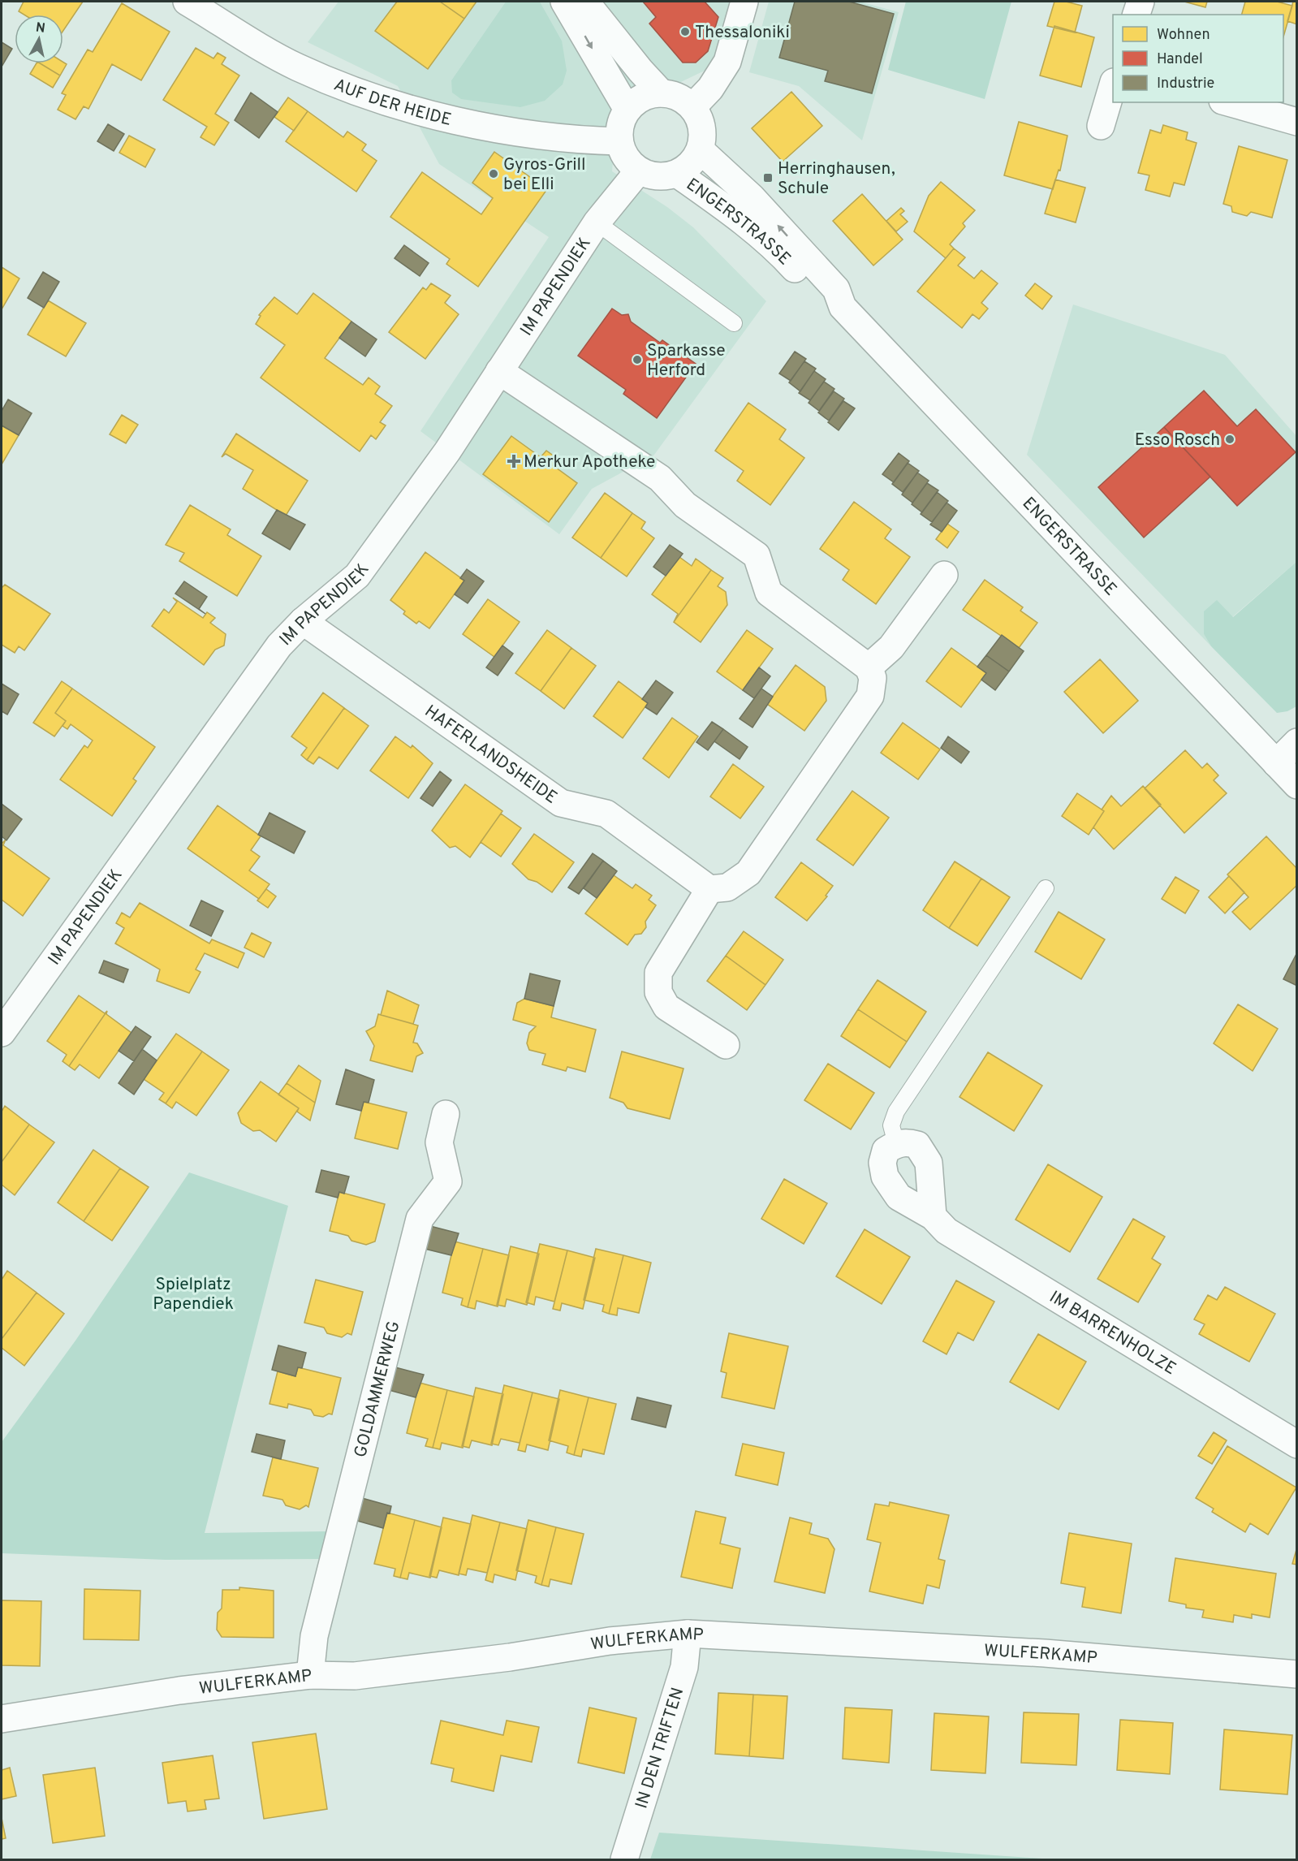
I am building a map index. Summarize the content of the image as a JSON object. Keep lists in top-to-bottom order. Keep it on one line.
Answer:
{"streets":{"street":["AUF DER HEIDE","ENGERSTRASSE","IM PAPENDIEK","HAFERLANDSHEIDE","IM BARRENHOLZE","GOLDAMMERWEG","WULFERKAMP","IN DEN TRIFTEN"]},"crossings":[["AUF DER HEIDE","ENGERSTRASSE"],["AUF DER HEIDE","IM PAPENDIEK"],["ENGERSTRASSE","IM PAPENDIEK"],["IM PAPENDIEK","HAFERLANDSHEIDE"],["GOLDAMMERWEG","WULFERKAMP"],["WULFERKAMP","IN DEN TRIFTEN"]],"parks":["Spielplatz Papendiek"],"places":{"other":["Thessaloniki","Gyros-Grill bei Elli","Sparkasse Herford","Esso Rosch"],"transit":["Herringhausen, Schule"],"health":["Merkur Apotheke"]},"legend":["Wohnen","Handel","Industrie"],"north":"top"}
